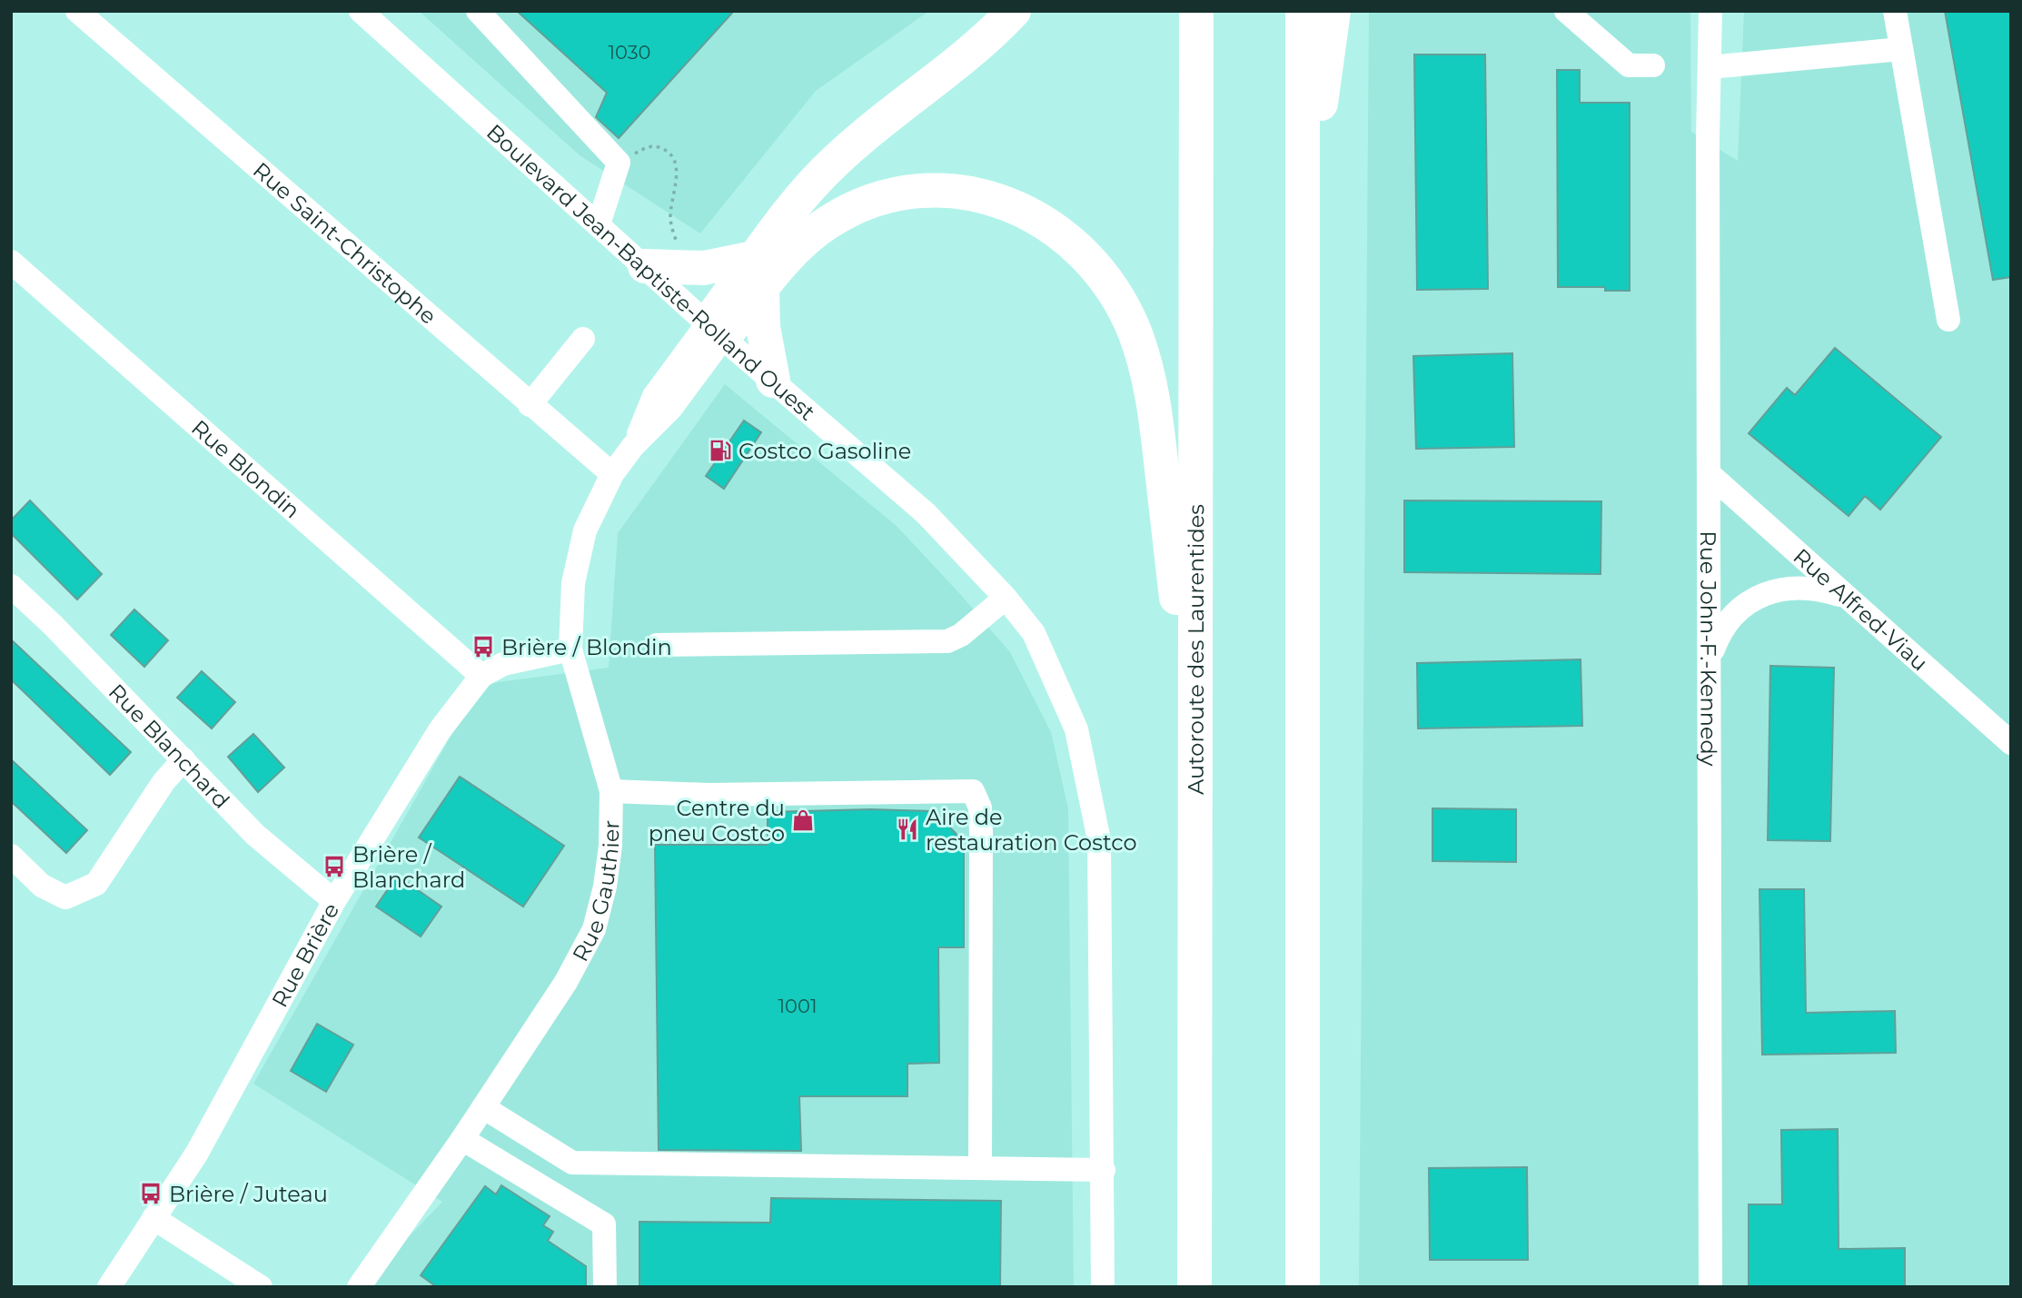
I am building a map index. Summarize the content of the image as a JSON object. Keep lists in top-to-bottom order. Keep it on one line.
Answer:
{"streets":{"highway":["Autoroute des Laurentides"],"street":["Rue Saint-Christophe","Boulevard Jean-Baptiste-Rolland Ouest","Rue Blondin","Rue Alfred-Viau","Rue John-F.-Kennedy","Rue Blanchard","Rue Gauthier","Rue Brière"]},"crossings":[["Rue Saint-Christophe","Rue Gauthier"],["Boulevard Jean-Baptiste-Rolland Ouest","Rue Gauthier"],["Rue Blondin","Rue Brière"],["Rue Alfred-Viau","Rue John-F.-Kennedy"],["Rue Blanchard","Rue Brière"],["Rue Gauthier","Rue Brière"]],"places":{"fuel station":["Costco Gasoline"],"bus stop":["Brière / Blondin","Brière / Blanchard","Brière / Juteau"],"shop":["Centre du pneu Costco"],"restaurant":["Aire de restauration Costco"]},"house_numbers":["1030","1001"]}
